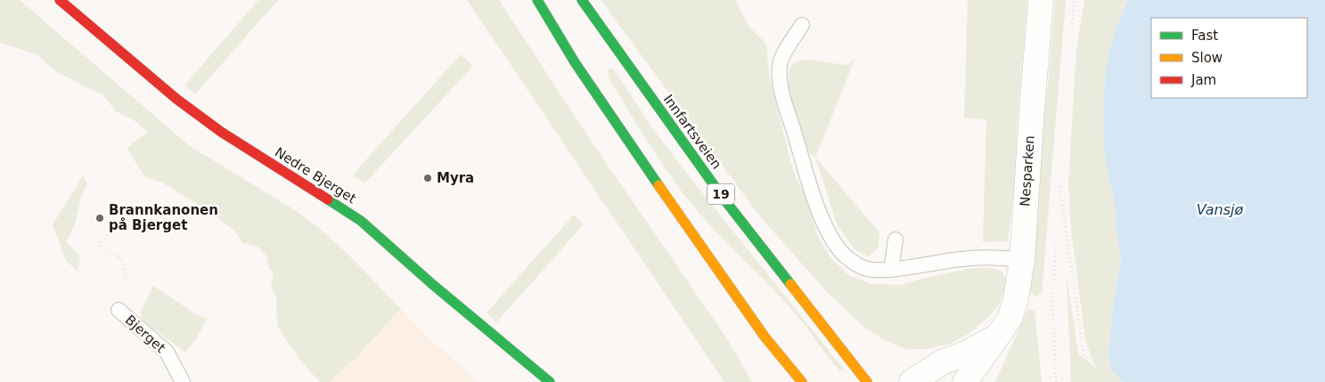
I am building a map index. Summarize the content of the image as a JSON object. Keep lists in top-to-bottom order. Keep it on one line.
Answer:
{"streets":{"main road":["Innfartsveien","Nedre Bjerget","19"],"street":["Nesparken"],"lane":["Bjerget"]},"water":["Vansjø"],"places":["Myra","Brannkanonen på Bjerget"],"legend":["Fast","Slow","Jam"]}
